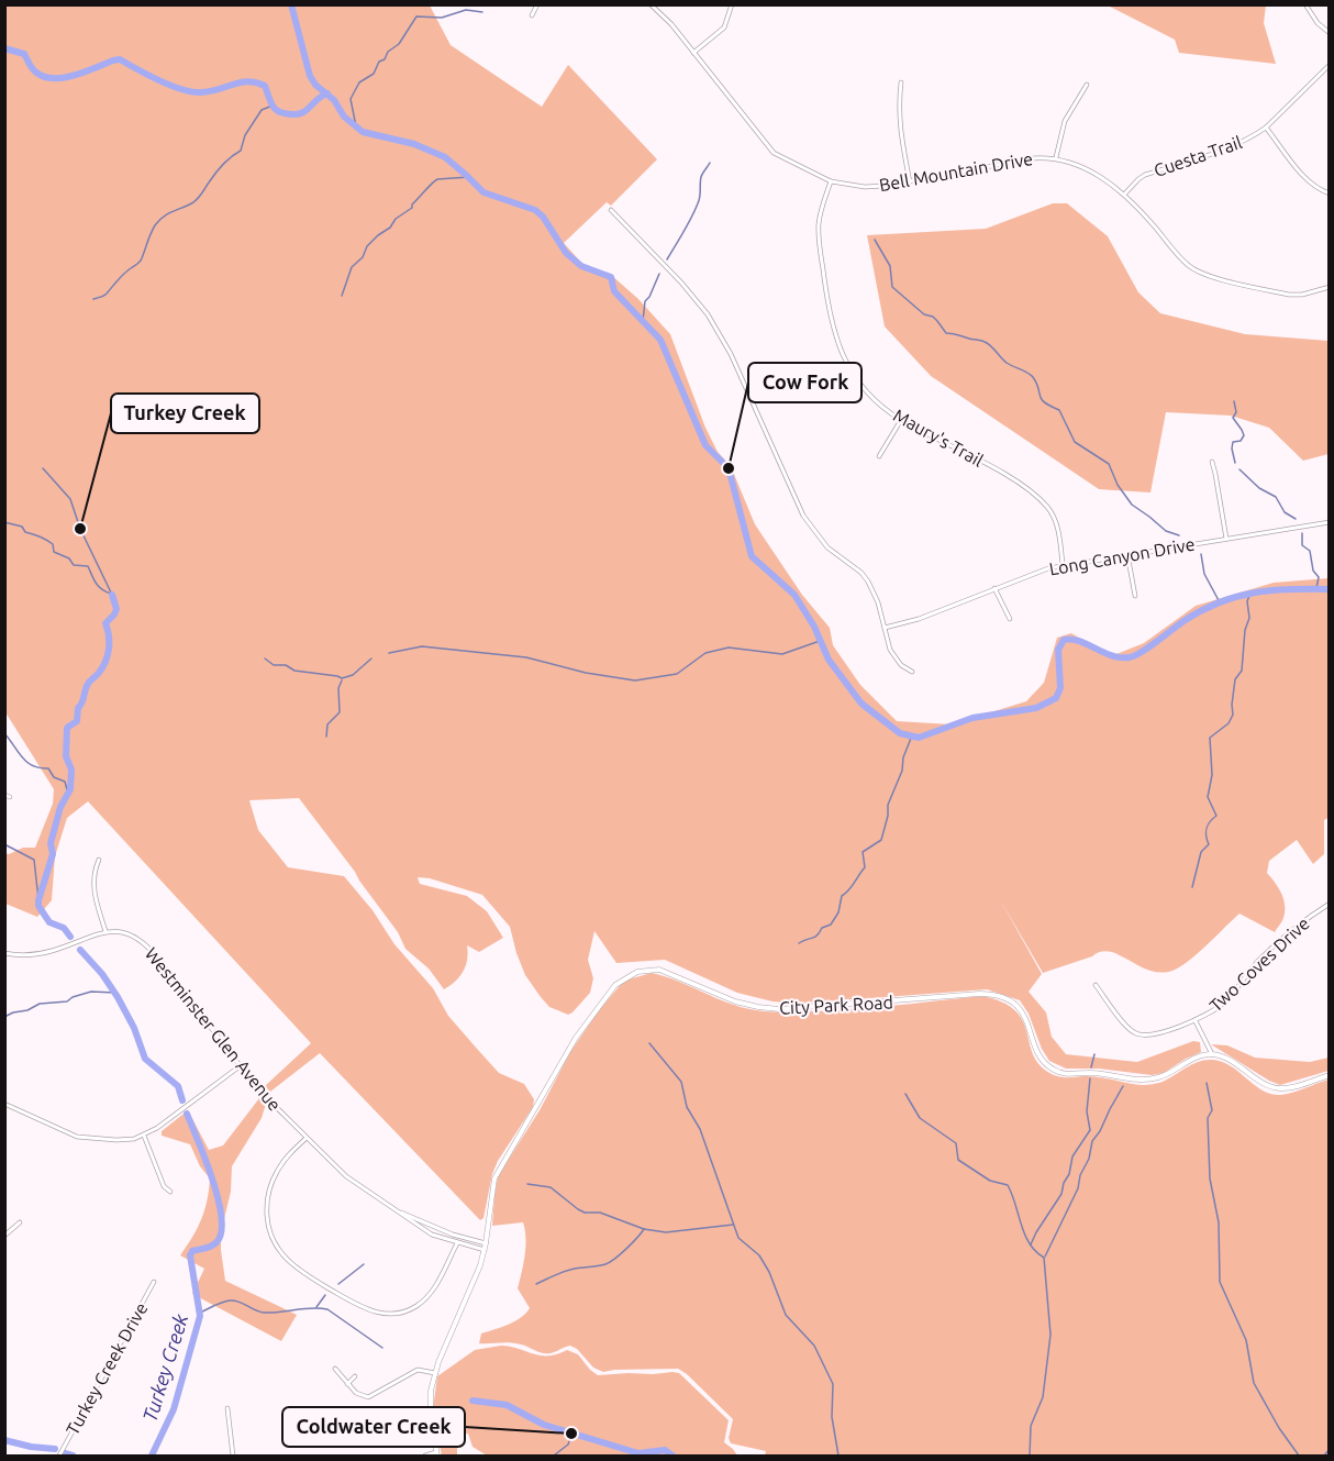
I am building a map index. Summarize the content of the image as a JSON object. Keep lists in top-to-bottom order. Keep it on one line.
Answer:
{"streets":{"street":["Cuesta Trail","Bell Mountain Drive","Maury's Trail","Long Canyon Drive","Two Coves Drive","City Park Road","Westminster Glen Avenue","Turkey Creek Drive"]},"crossings":[["Cuesta Trail","Bell Mountain Drive"],["Bell Mountain Drive","Maury's Trail"],["Maury's Trail","Long Canyon Drive"],["City Park Road","Westminster Glen Avenue"]],"water":["Turkey Creek"],"places":["Cow Fork","Turkey Creek","Coldwater Creek"]}
